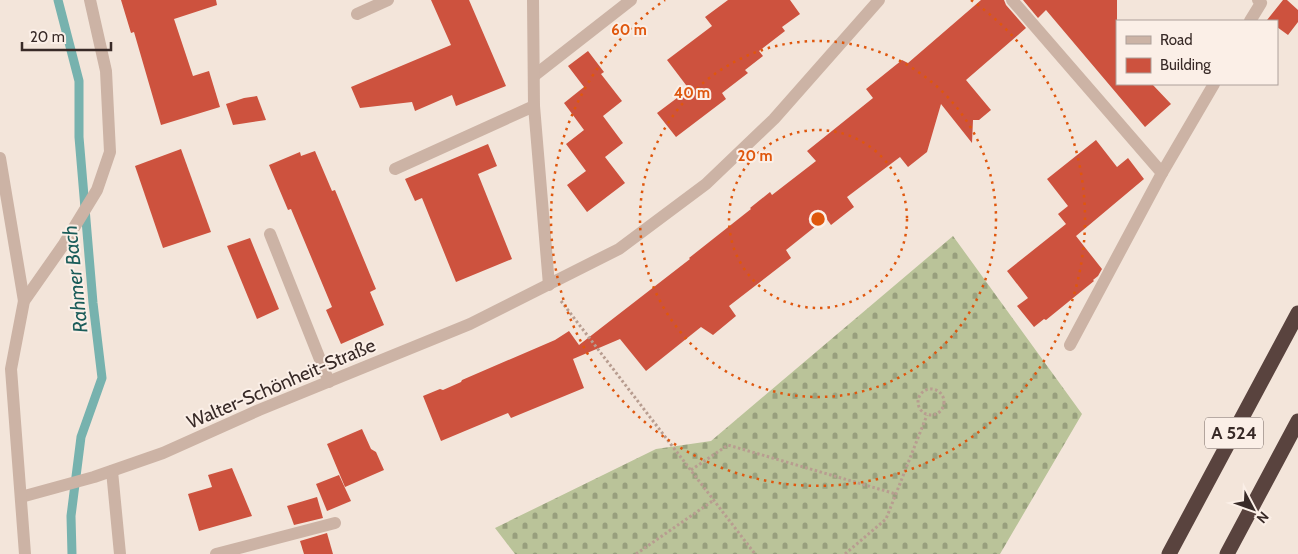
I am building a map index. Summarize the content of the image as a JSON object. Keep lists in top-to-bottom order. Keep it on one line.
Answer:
{"streets":{"highway":["A 524"],"street":["Walter-Schönheit-Straße"]},"water":["Rahmer Bach"],"legend":["Road","Building"],"scale_bar":"20 m","north":"bottom right","rings":["60 m","40 m","20 m"]}
